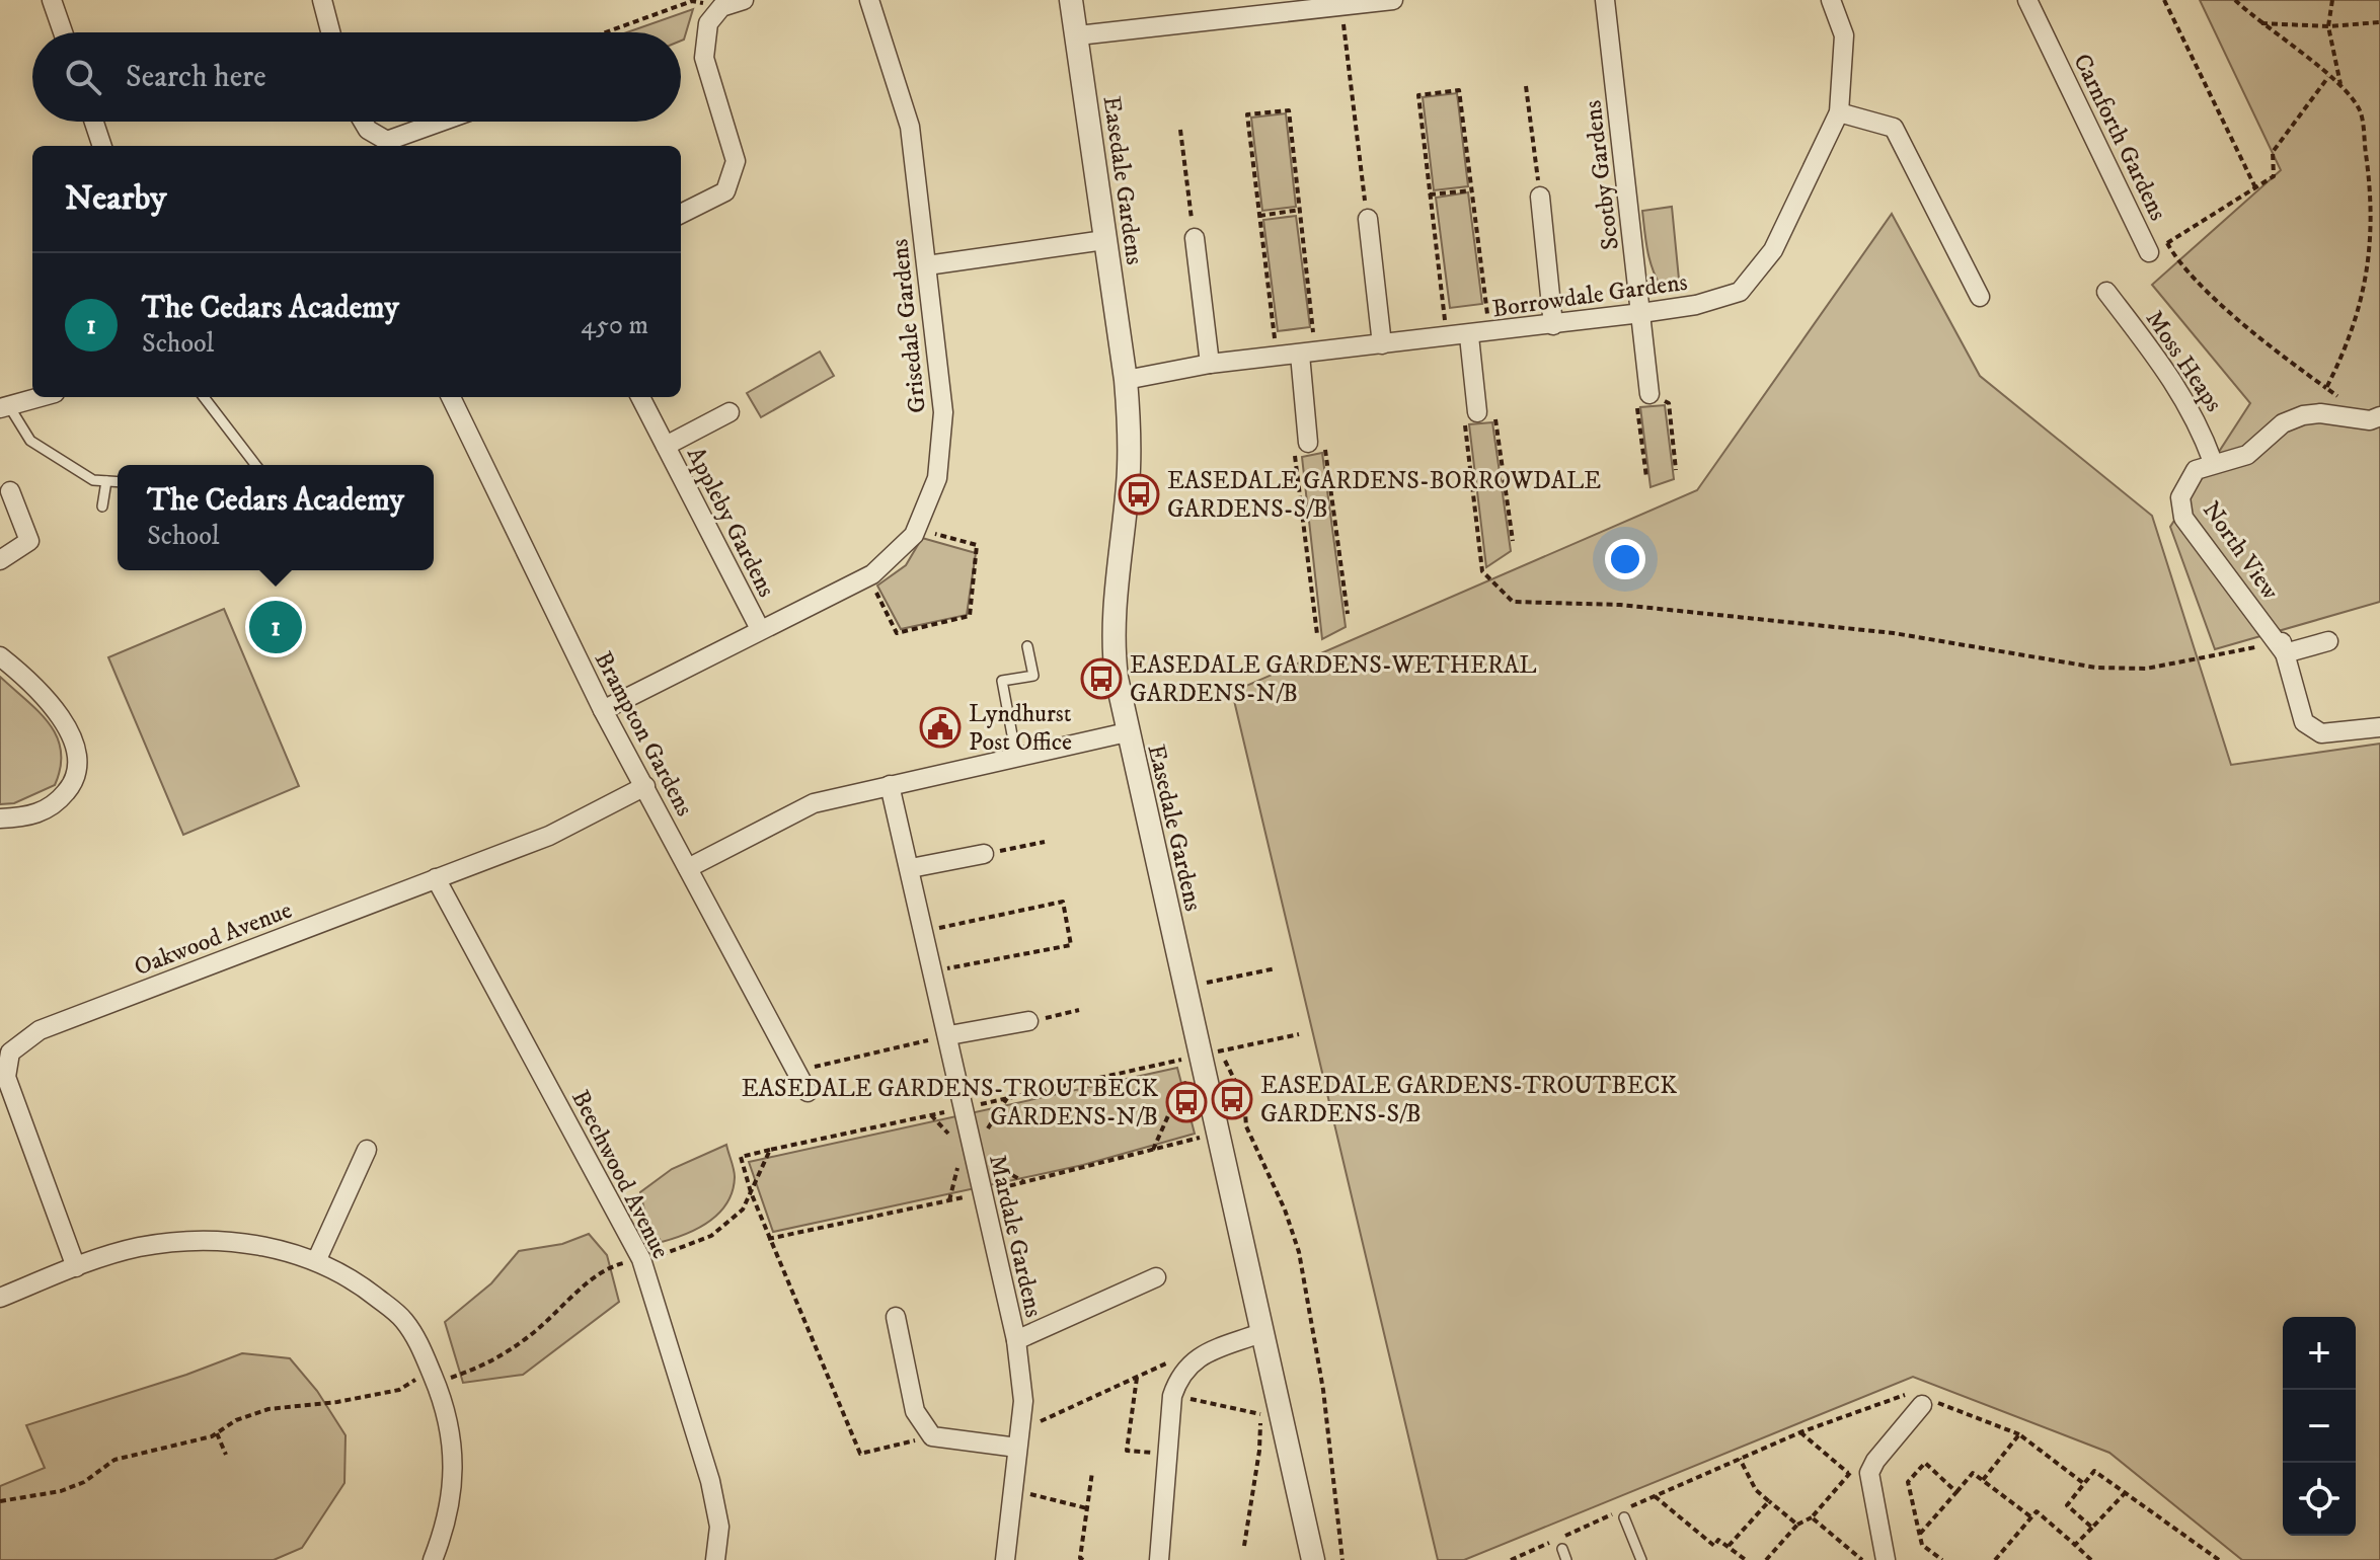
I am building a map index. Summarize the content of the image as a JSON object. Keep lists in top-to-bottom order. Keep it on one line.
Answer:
{"streets":{"street":["Carnforth Gardens","Scotby Gardens","Easedale Gardens","Borrowdale Gardens","Grisedale Gardens","Moss Heaps","Appleby Gardens","North View","Brampton Gardens","Oakwood Avenue","Beechwood Avenue","Mardale Gardens"]},"crossings":[["Scotby Gardens","Borrowdale Gardens"],["Easedale Gardens","Borrowdale Gardens"],["Grisedale Gardens","Appleby Gardens"],["Grisedale Gardens","Brampton Gardens"],["Moss Heaps","North View"],["Brampton Gardens","Oakwood Avenue"],["Oakwood Avenue","Beechwood Avenue"]],"places":{"bus stop":["EASEDALE GARDENS-BORROWDALE GARDENS-S/B","EASEDALE GARDENS-WETHERAL GARDENS-N/B","EASEDALE GARDENS-TROUTBECK GARDENS-S/B","EASEDALE GARDENS-TROUTBECK GARDENS-N/B"],"public building":["Lyndhurst Post Office"]},"page":{"search":"Search here","heading":"Nearby","list":[{"mark":"1","name":"The Cedars Academy","note":"School","value":"450 m"}],"popup":["The Cedars Academy","School"],"pins":"1","map_buttons":["+","−"]}}
